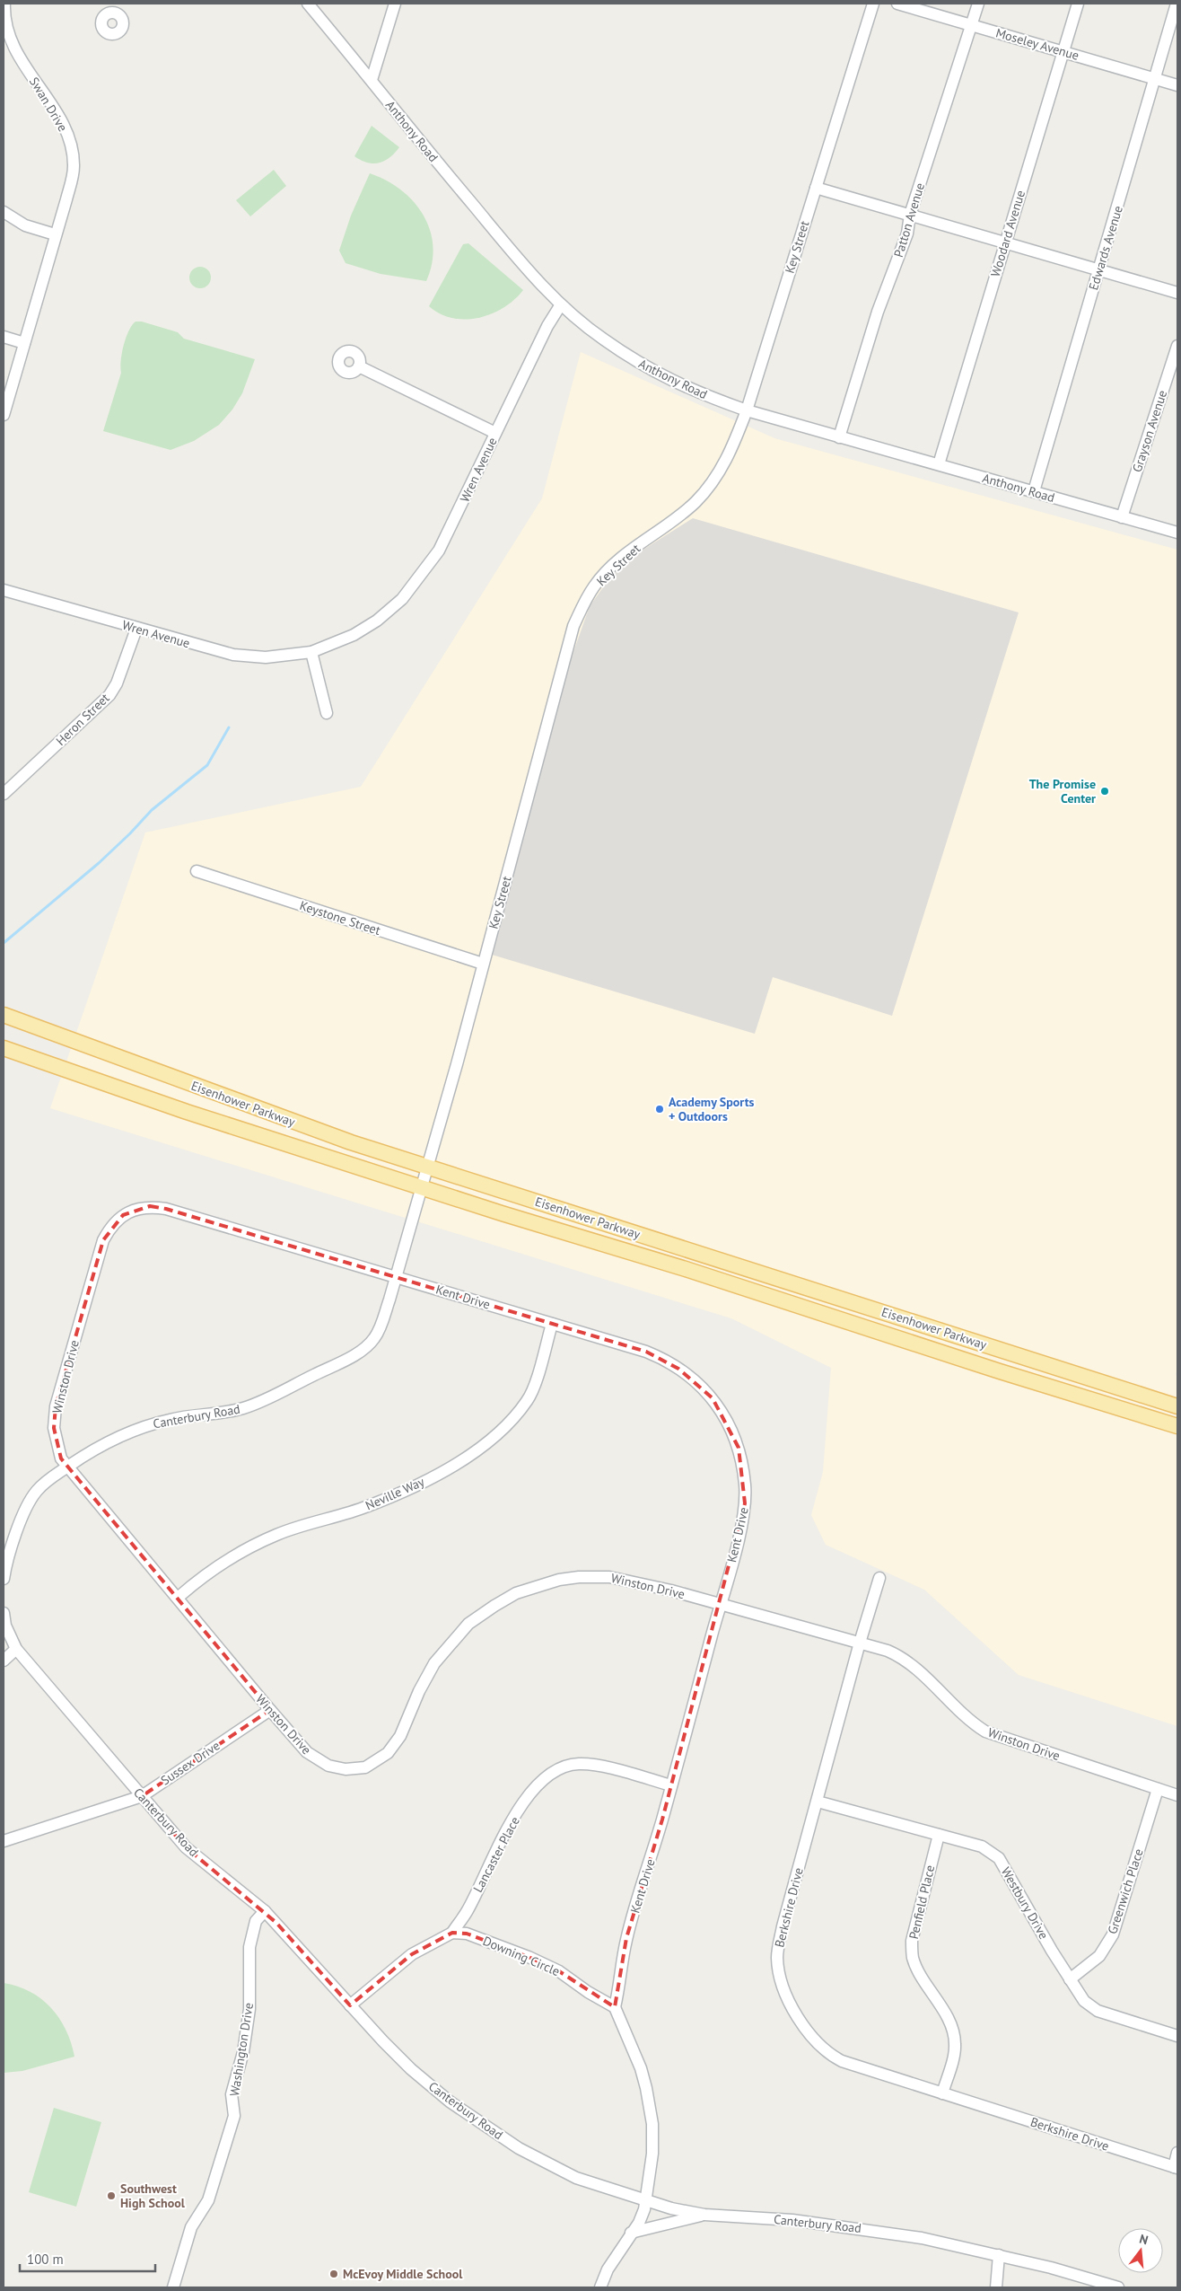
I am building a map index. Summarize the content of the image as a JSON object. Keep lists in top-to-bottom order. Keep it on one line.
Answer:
{"streets":{"main road":["Eisenhower Parkway"],"street":["Moseley Avenue","Swan Drive","Anthony Road","Patton Avenue","Woodard Avenue","Key Street","Edwards Avenue","Grayson Avenue","Wren Avenue","Heron Street","Keystone Street","Kent Drive","Winston Drive","Canterbury Road","Neville Way","Sussex Drive","Lancaster Place","Greenwich Place","Penfield Place","Westbury Drive","Berkshire Drive","Downing Circle","Washington Drive"]},"crossings":[["Moseley Avenue","Patton Avenue"],["Moseley Avenue","Woodard Avenue"],["Moseley Avenue","Edwards Avenue"],["Anthony Road","Patton Avenue"],["Anthony Road","Woodard Avenue"],["Anthony Road","Key Street"],["Anthony Road","Edwards Avenue"],["Anthony Road","Grayson Avenue"],["Anthony Road","Wren Avenue"],["Key Street","Keystone Street"],["Key Street","Eisenhower Parkway"],["Key Street","Canterbury Road"],["Wren Avenue","Heron Street"],["Eisenhower Parkway","Canterbury Road"],["Kent Drive","Winston Drive"],["Kent Drive","Canterbury Road"],["Kent Drive","Neville Way"],["Kent Drive","Lancaster Place"],["Kent Drive","Downing Circle"],["Winston Drive","Canterbury Road"],["Winston Drive","Neville Way"],["Winston Drive","Sussex Drive"],["Winston Drive","Greenwich Place"],["Winston Drive","Berkshire Drive"],["Canterbury Road","Sussex Drive"],["Canterbury Road","Washington Drive"],["Lancaster Place","Downing Circle"],["Greenwich Place","Westbury Drive"],["Penfield Place","Westbury Drive"],["Penfield Place","Berkshire Drive"],["Westbury Drive","Berkshire Drive"]],"places":["The Promise Center","Academy Sports + Outdoors","Southwest High School","McEvoy Middle School"],"scale_bar":"100 m","north":"top"}
